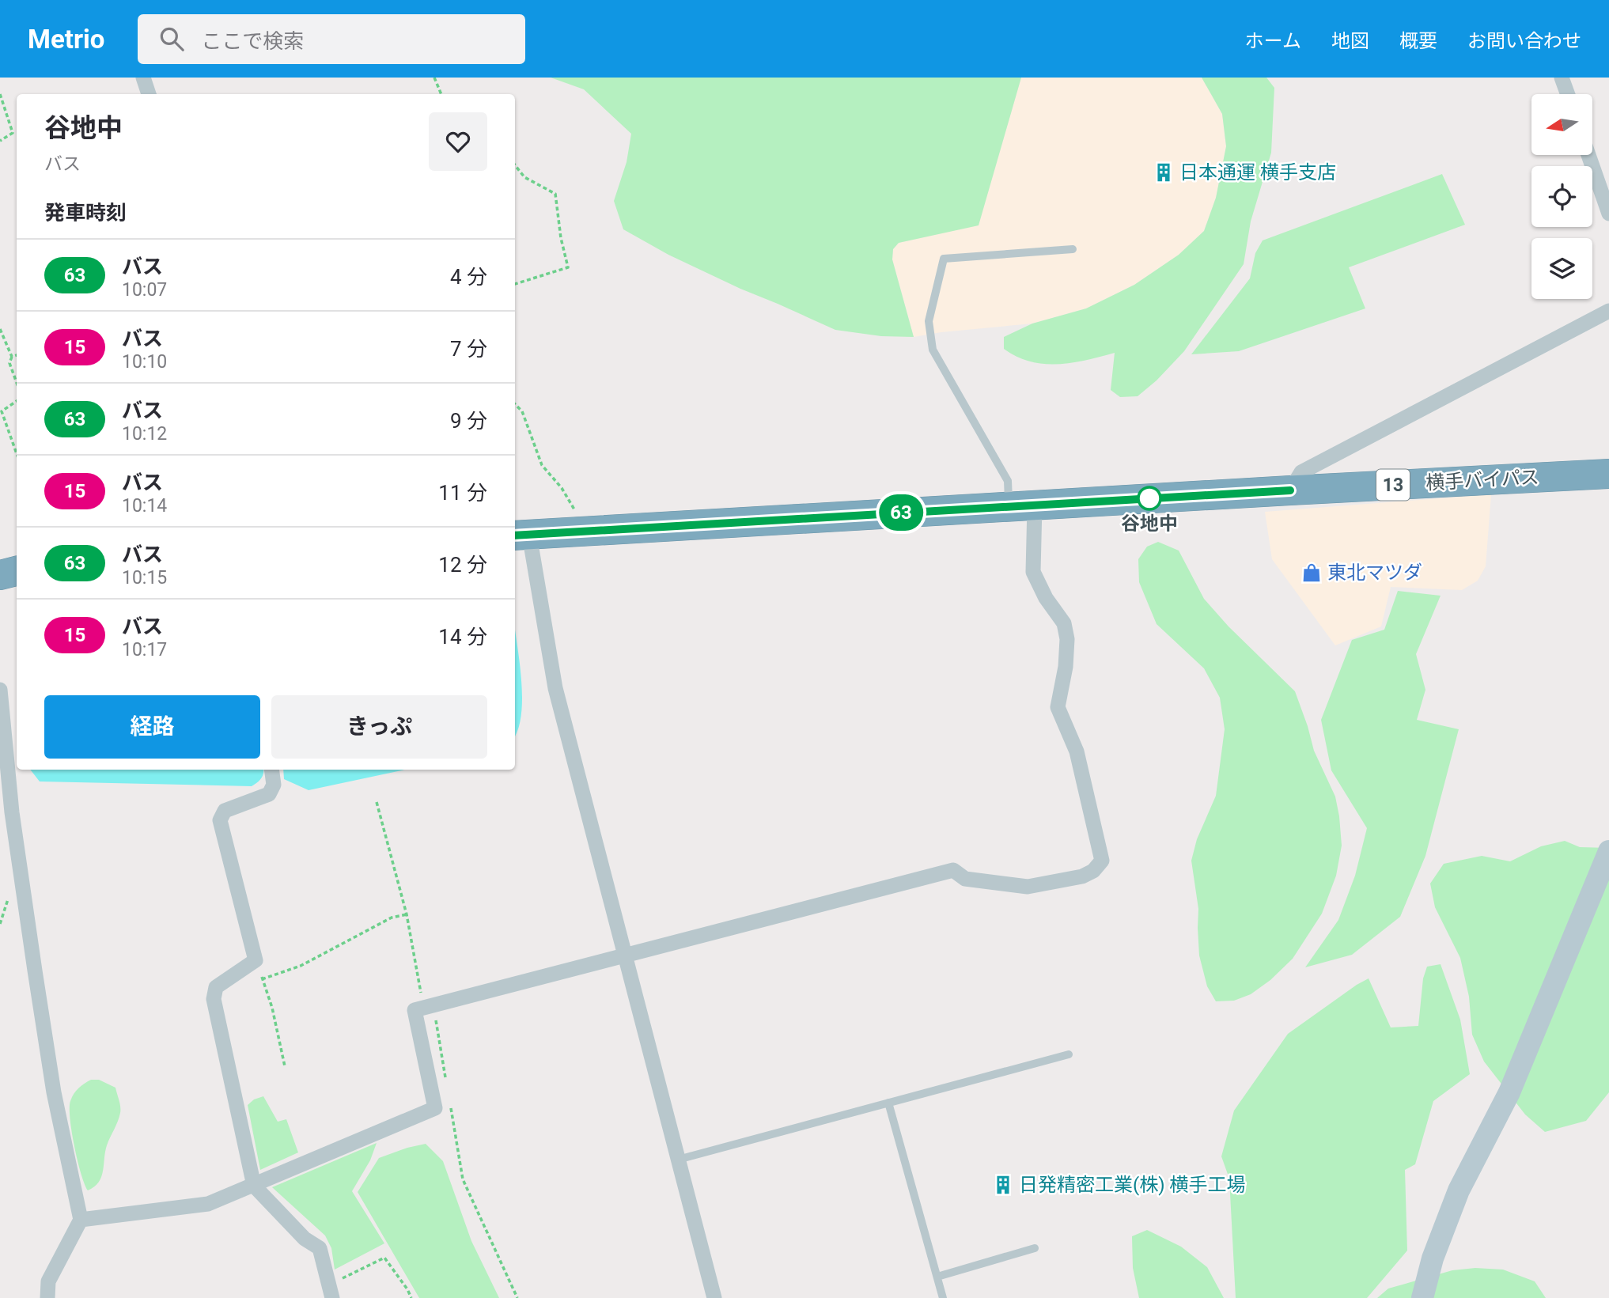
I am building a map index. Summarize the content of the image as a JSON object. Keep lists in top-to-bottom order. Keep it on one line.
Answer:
{"streets":{"highway":["横手バイパス","13"]},"crossings":[["横手バイパス","13"]],"places":{"building":["日本通運 横手支店","日発精密工業(株) 横手工場"],"other":["谷地中"],"shop":["東北マツダ"]},"lines":["bus line 63"],"north":"left","page":{"header":"Metrio","search":"ここで検索","nav":["ホーム","地図","概要","お問い合わせ"],"on_map":"63","heading":[["谷地中","バス"],"発車時刻"],"list":[{"mark":"63","name":"バス","note":"10:07","value":"4 分"},{"mark":"15","name":"バス","note":"10:10","value":"7 分"},{"mark":"63","name":"バス","note":"10:12","value":"9 分"},{"mark":"15","name":"バス","note":"10:14","value":"11 分"},{"mark":"63","name":"バス","note":"10:15","value":"12 分"},{"mark":"15","name":"バス","note":"10:17","value":"14 分"}],"buttons":["経路","きっぷ"]}}
